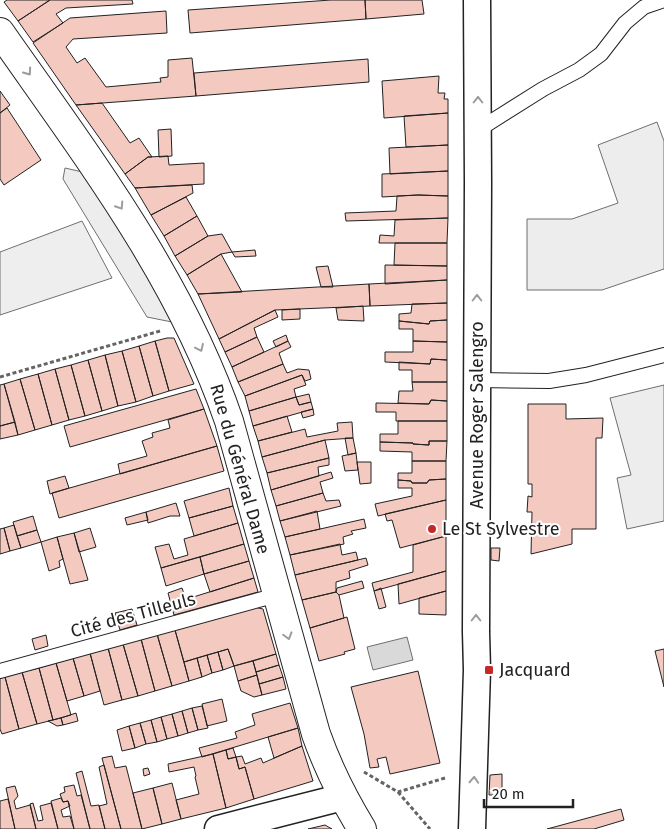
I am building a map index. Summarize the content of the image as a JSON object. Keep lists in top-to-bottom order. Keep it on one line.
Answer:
{"streets":{"street":["Avenue Roger Salengro","Rue du Général Dame"],"lane":["Cité des Tilleuls"]},"crossings":[["Rue du Général Dame","Cité des Tilleuls"]],"one_way":["Avenue Roger Salengro","Rue du Général Dame"],"places":{"other":["Le St Sylvestre"],"transit":["Jacquard"]},"scale_bar":"20 m"}
